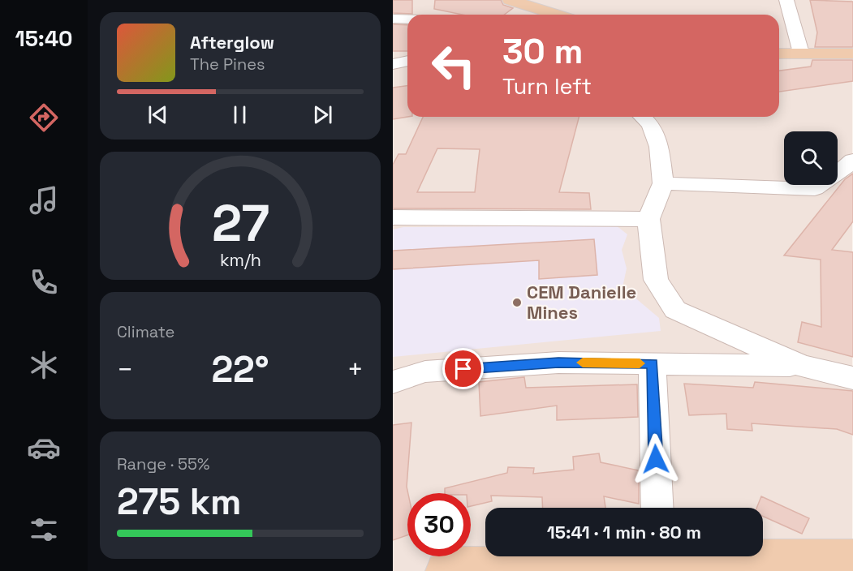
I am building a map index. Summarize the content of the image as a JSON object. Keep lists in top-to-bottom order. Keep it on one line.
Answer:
{"places":["CEM Danielle Mines"],"page":{"tabs":"15:40","turn":["30 m","Turn left"],"song":["Afterglow","The Pines"],"tile":["Climate",["Range · 55%","275 km"]],"heat":["−","22°","+"],"limit":"30","trip":"15:41 · 1 min · 80 m","gauge":["27","km/h"]}}
